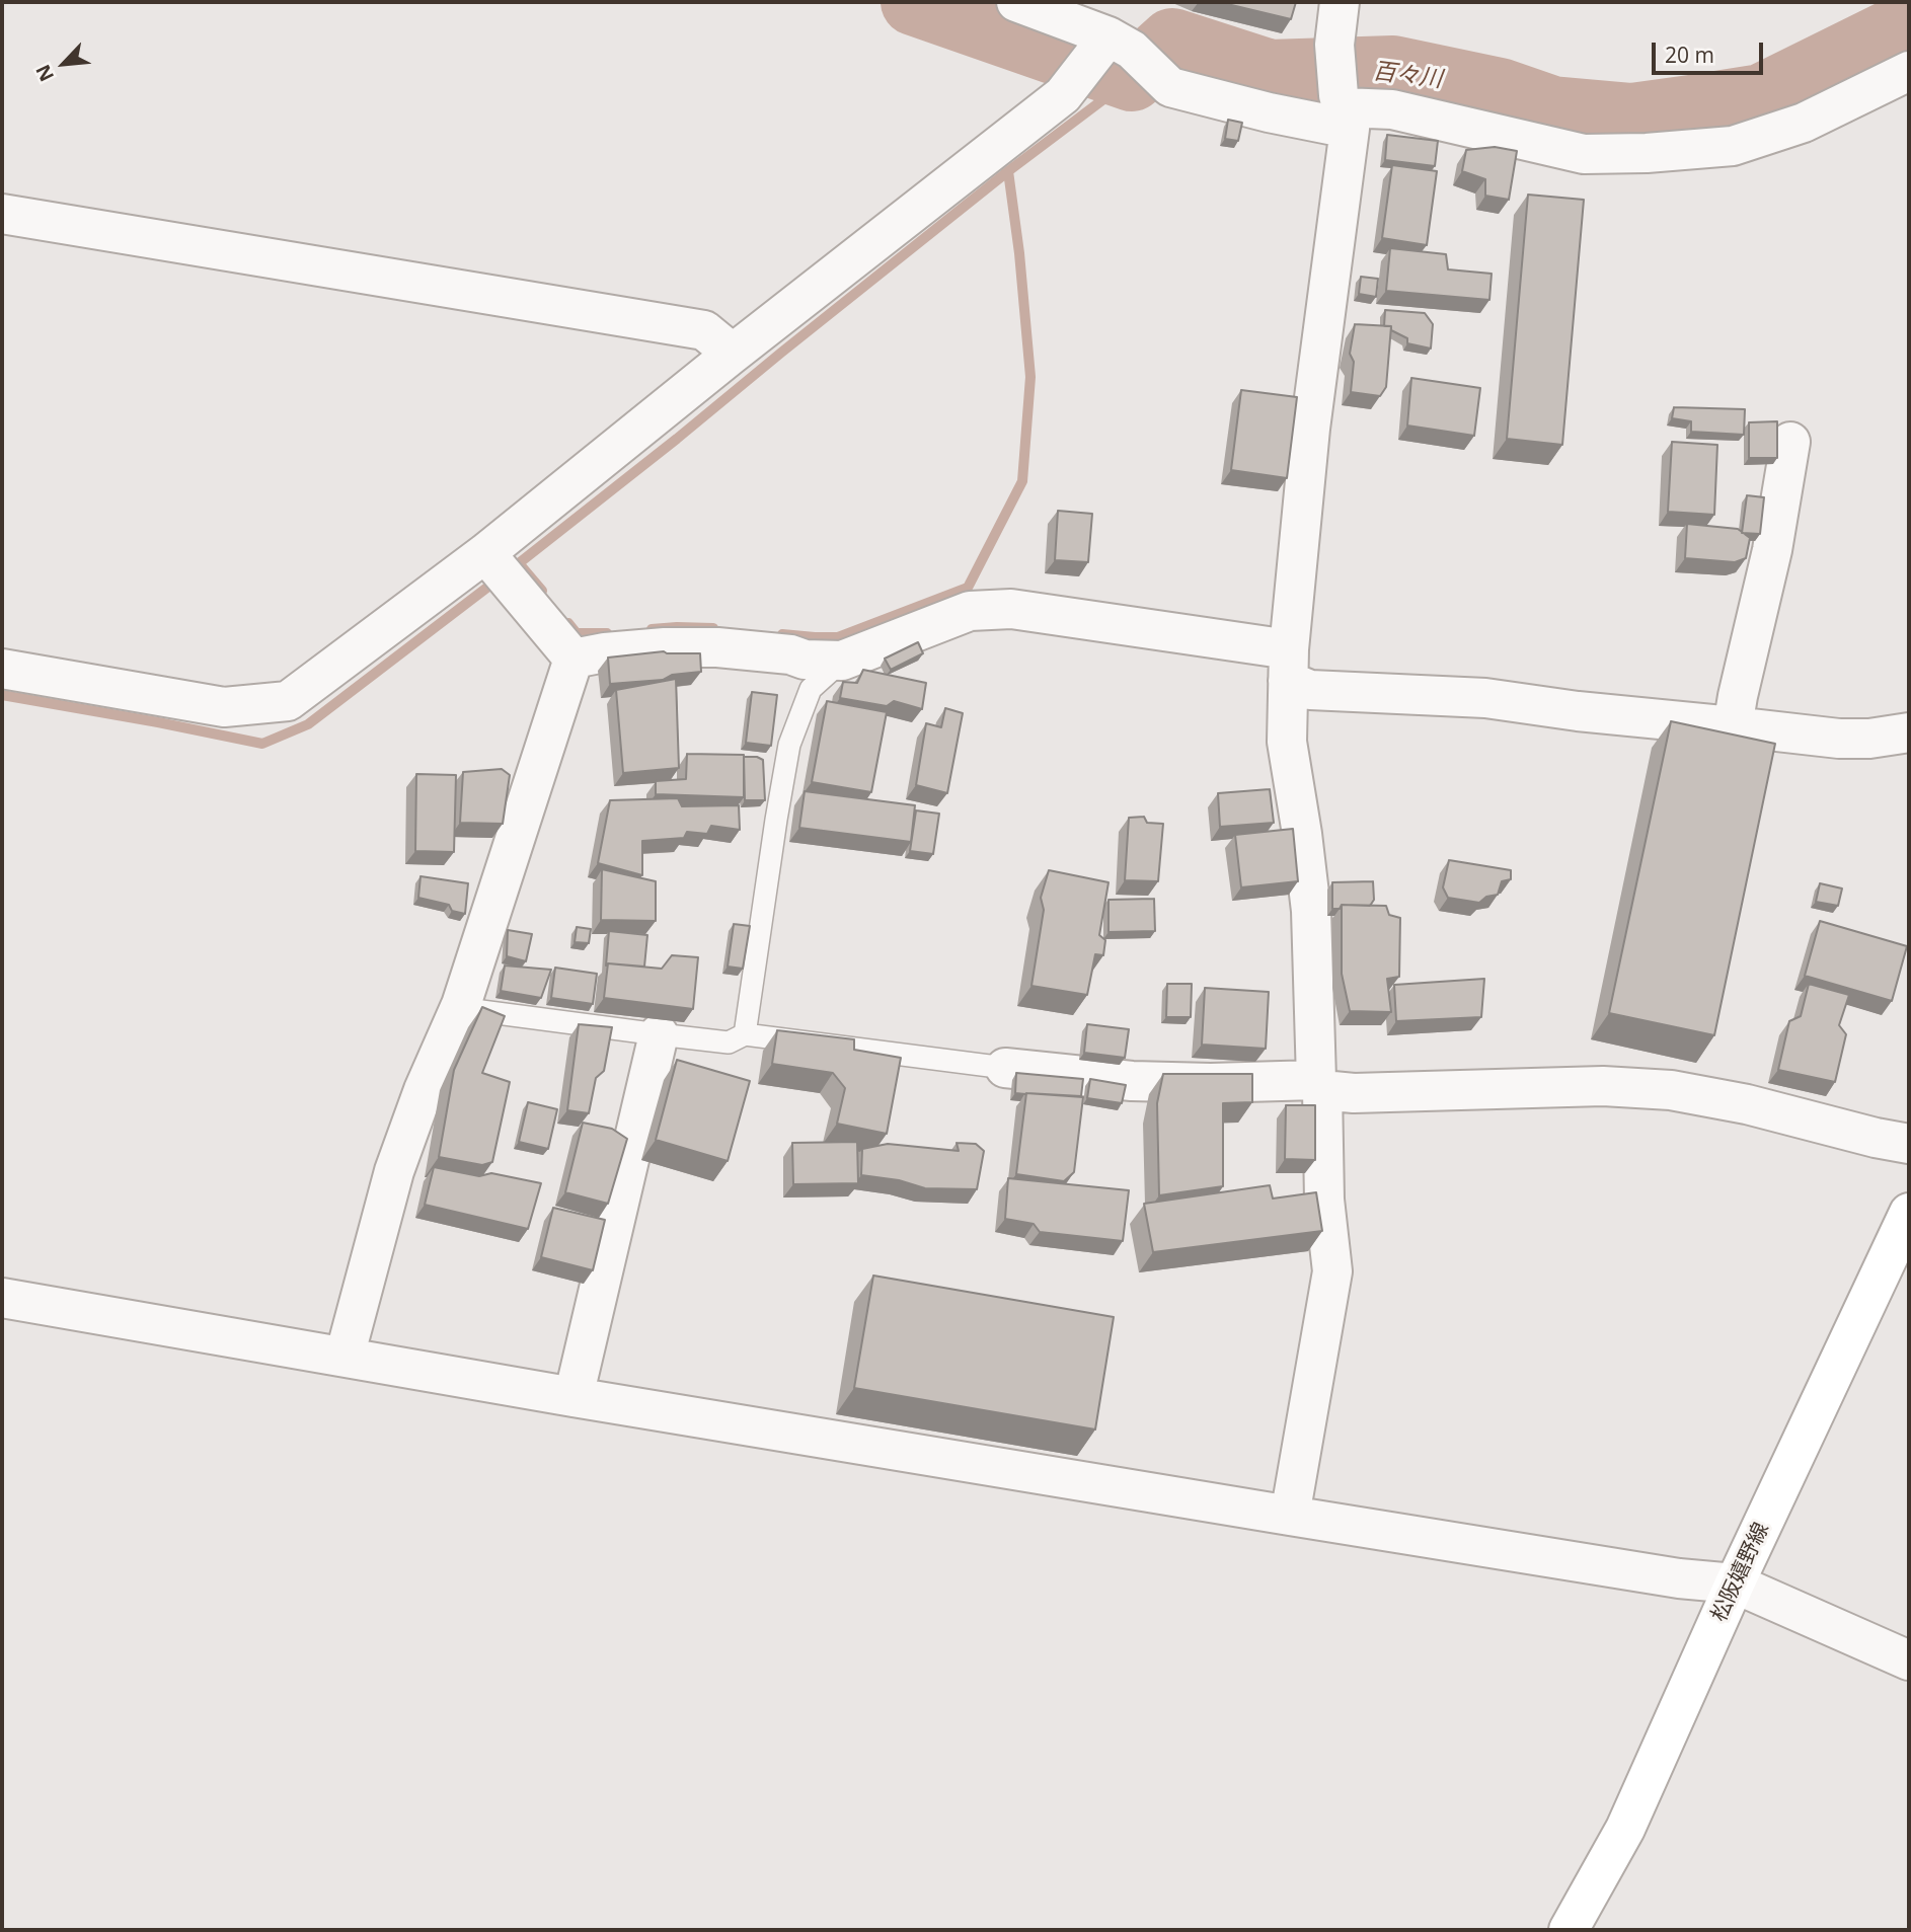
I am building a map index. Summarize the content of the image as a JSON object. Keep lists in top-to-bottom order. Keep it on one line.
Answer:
{"streets":{"main road":["松阪嬉野線"]},"water":["百々川"],"scale_bar":"20 m","north":"bottom left"}
